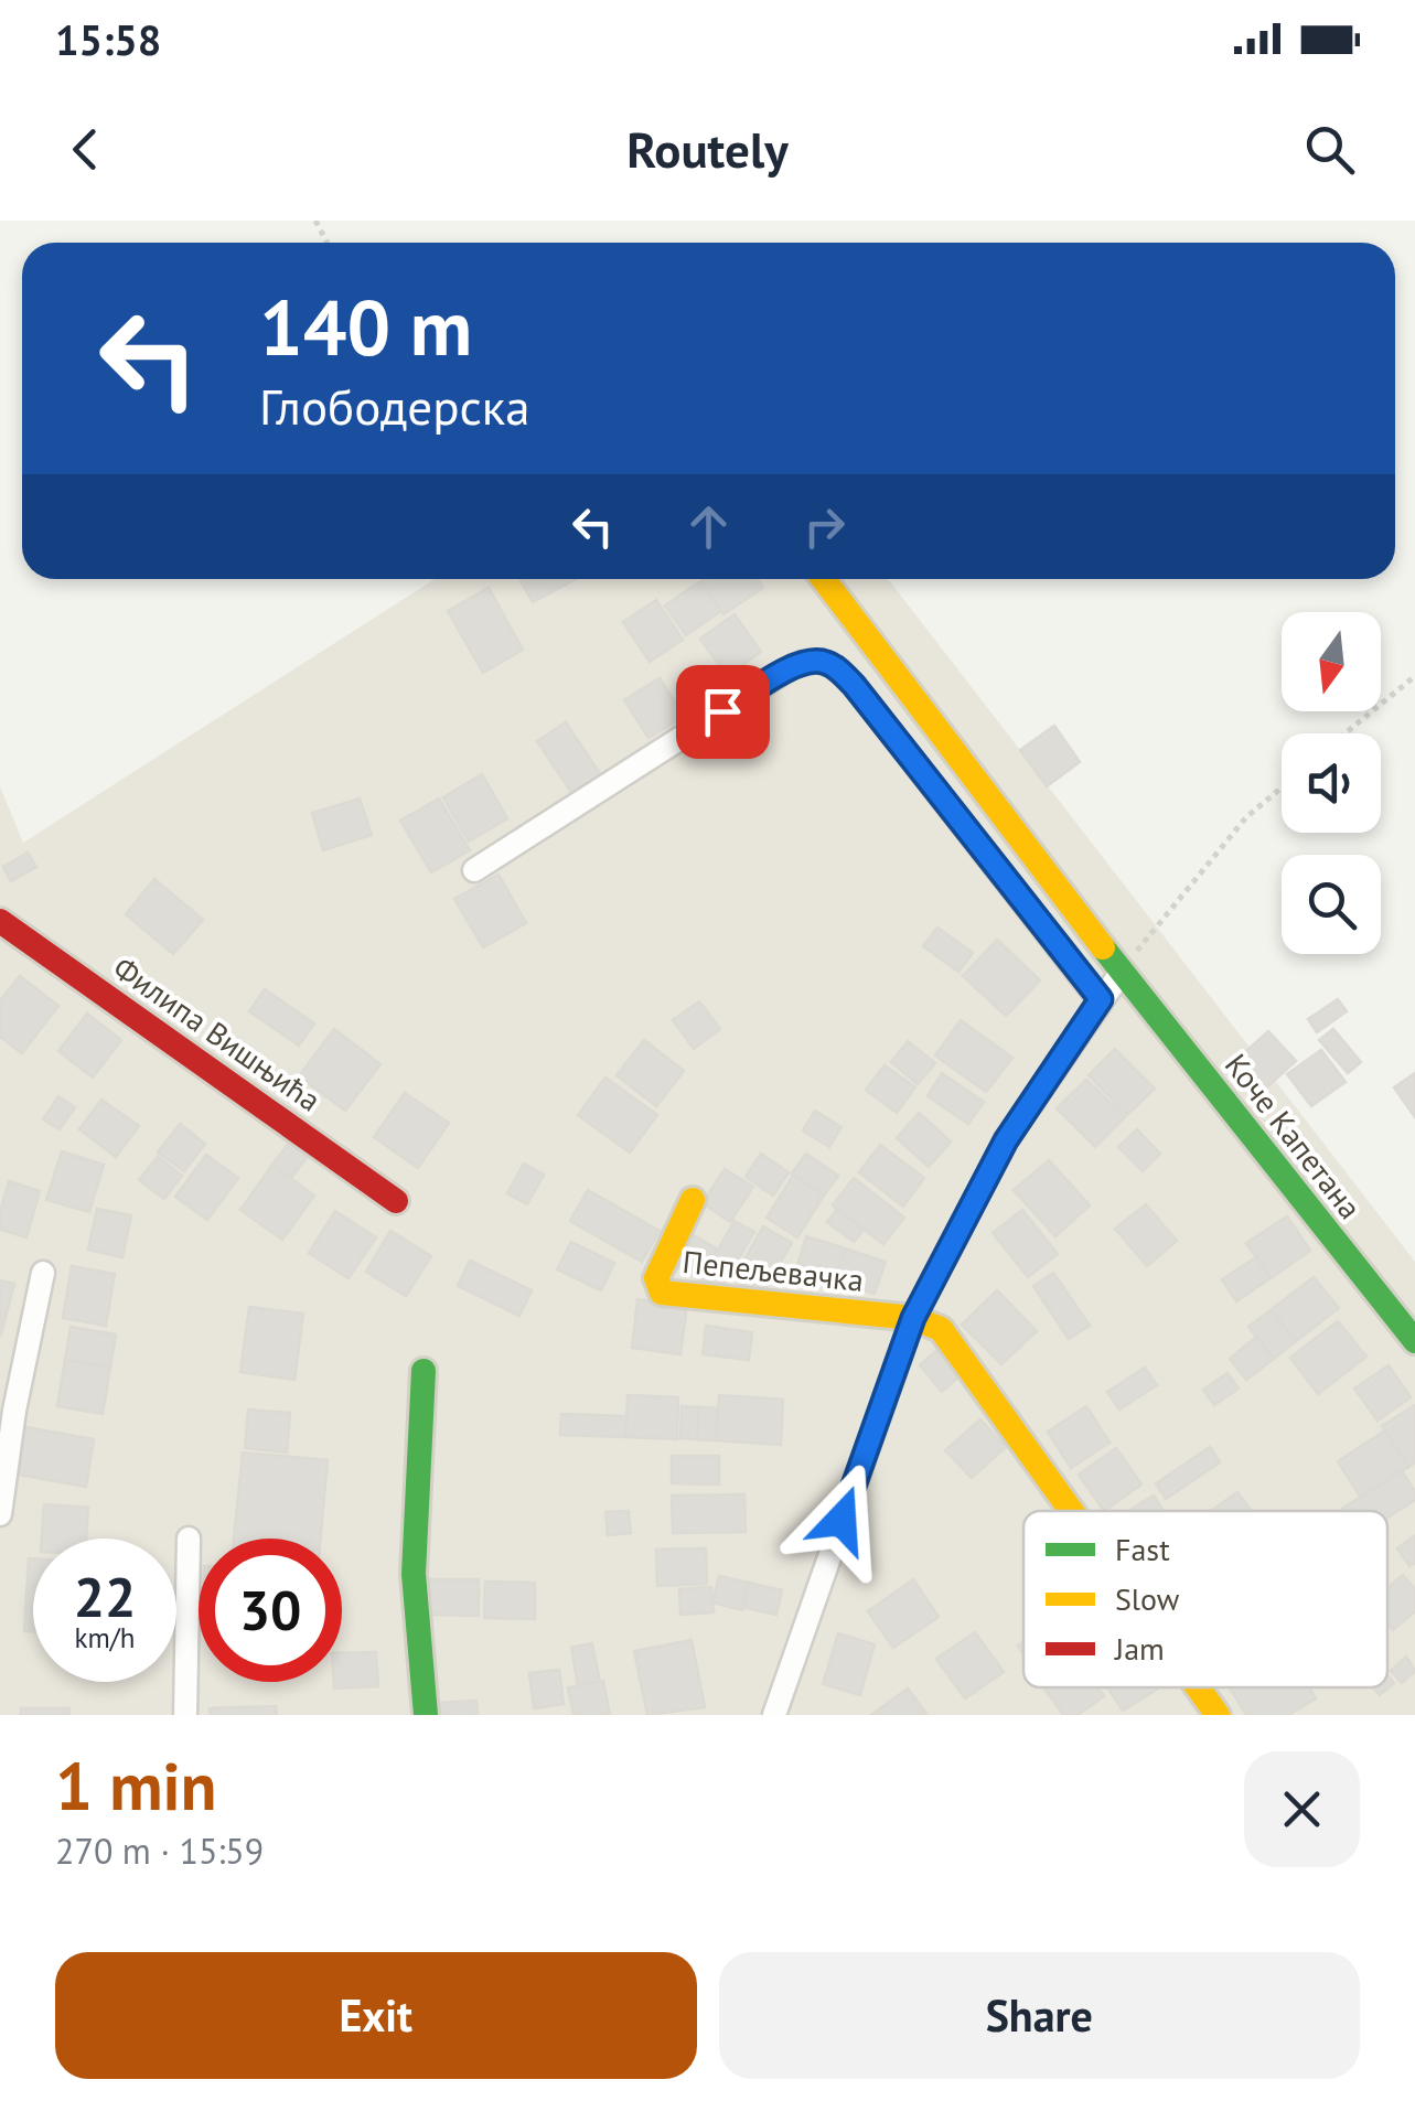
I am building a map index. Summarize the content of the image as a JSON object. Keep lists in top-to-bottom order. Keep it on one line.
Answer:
{"streets":{"street":["Филипа Вишњића","Коче Капетана","Пепељевачка"]},"legend":["Fast","Slow","Jam"],"north":"bottom","page":{"status":"15:58","header":"Routely","turn":["140 m","Глободерска"],"speed":"22 km/h","limit":"30","heading":["1 min","270 m · 15:59"],"buttons":["Exit","Share"]}}
